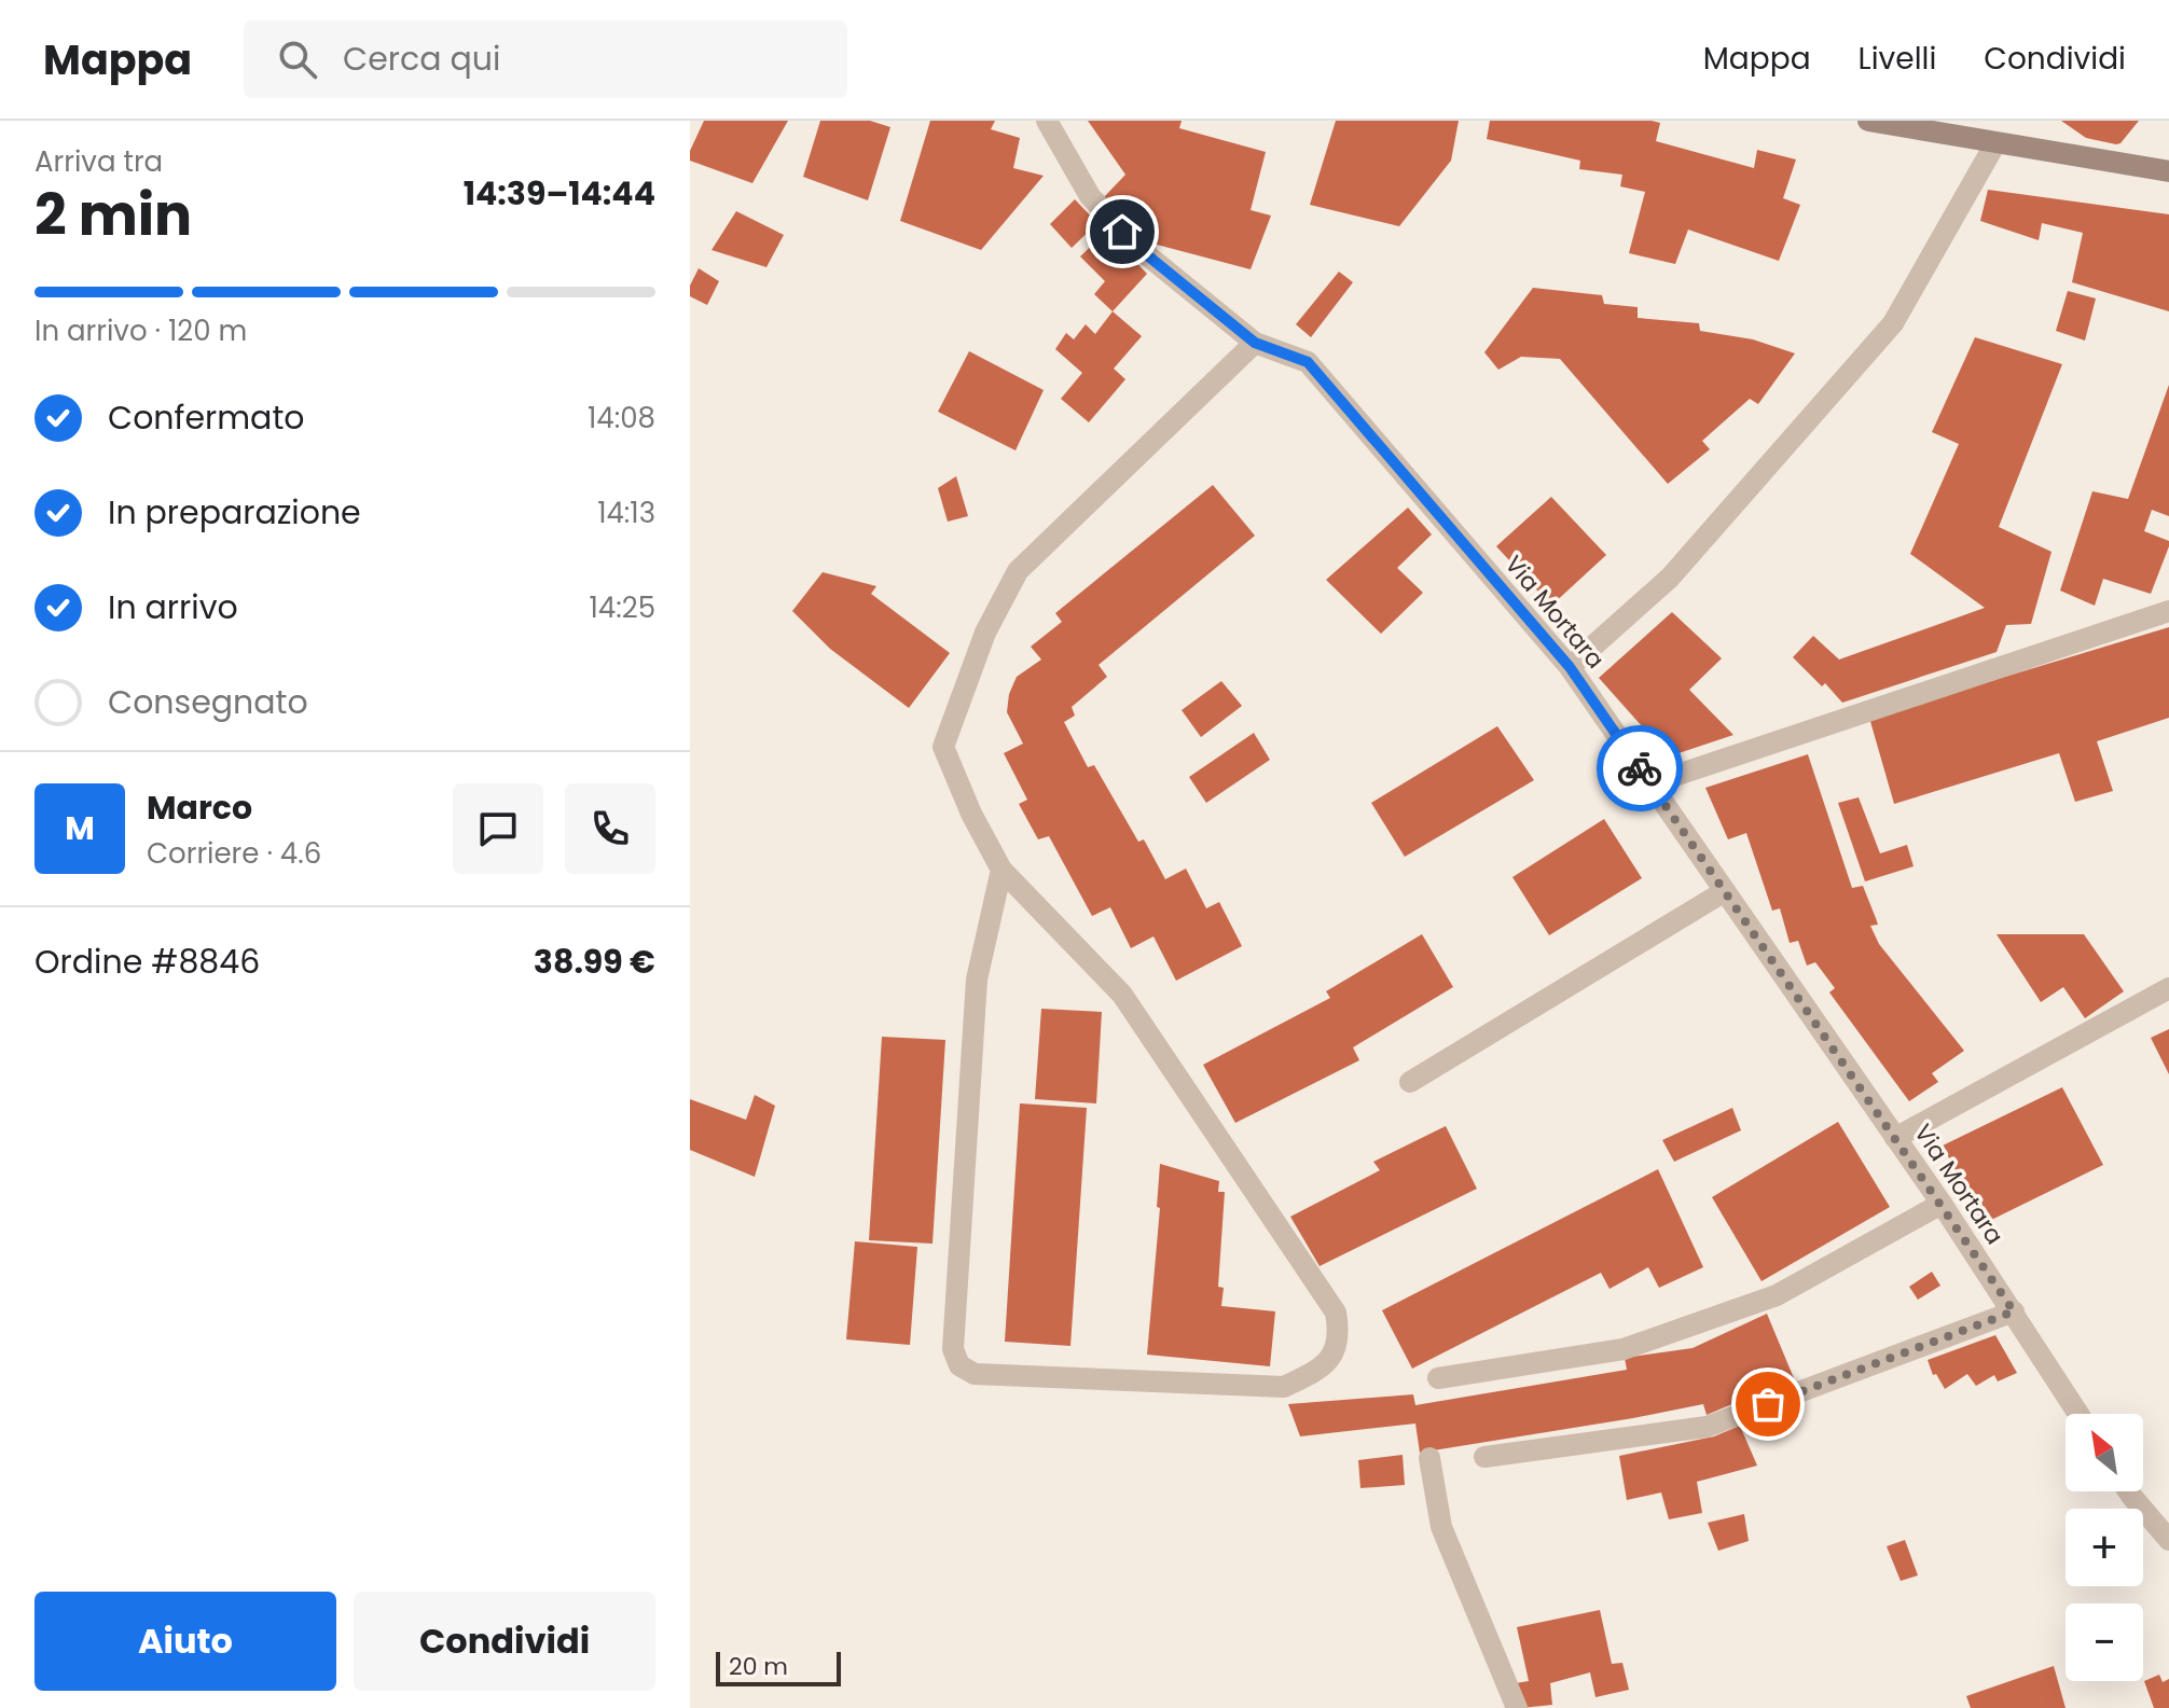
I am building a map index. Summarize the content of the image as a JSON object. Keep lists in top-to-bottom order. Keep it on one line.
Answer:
{"streets":{"street":["Via Mortara"]},"scale_bar":"20 m","north":"top left","page":{"header":"Mappa","search":"Cerca qui","nav":["Mappa","Livelli","Condividi"],"heading":["2 min","Arriva tra","14:39–14:44"],"panel":["Marco","Corriere · 4.6","Ordine #8846","38.99 €"],"bar":"In arrivo · 120 m","list":[["Confermato","14:08"],["In preparazione","14:13"],["In arrivo","14:25"],"Consegnato"],"round":"M","map_buttons":["+","−"],"buttons":["Aiuto","Condividi"],"scale":"20 m"}}
